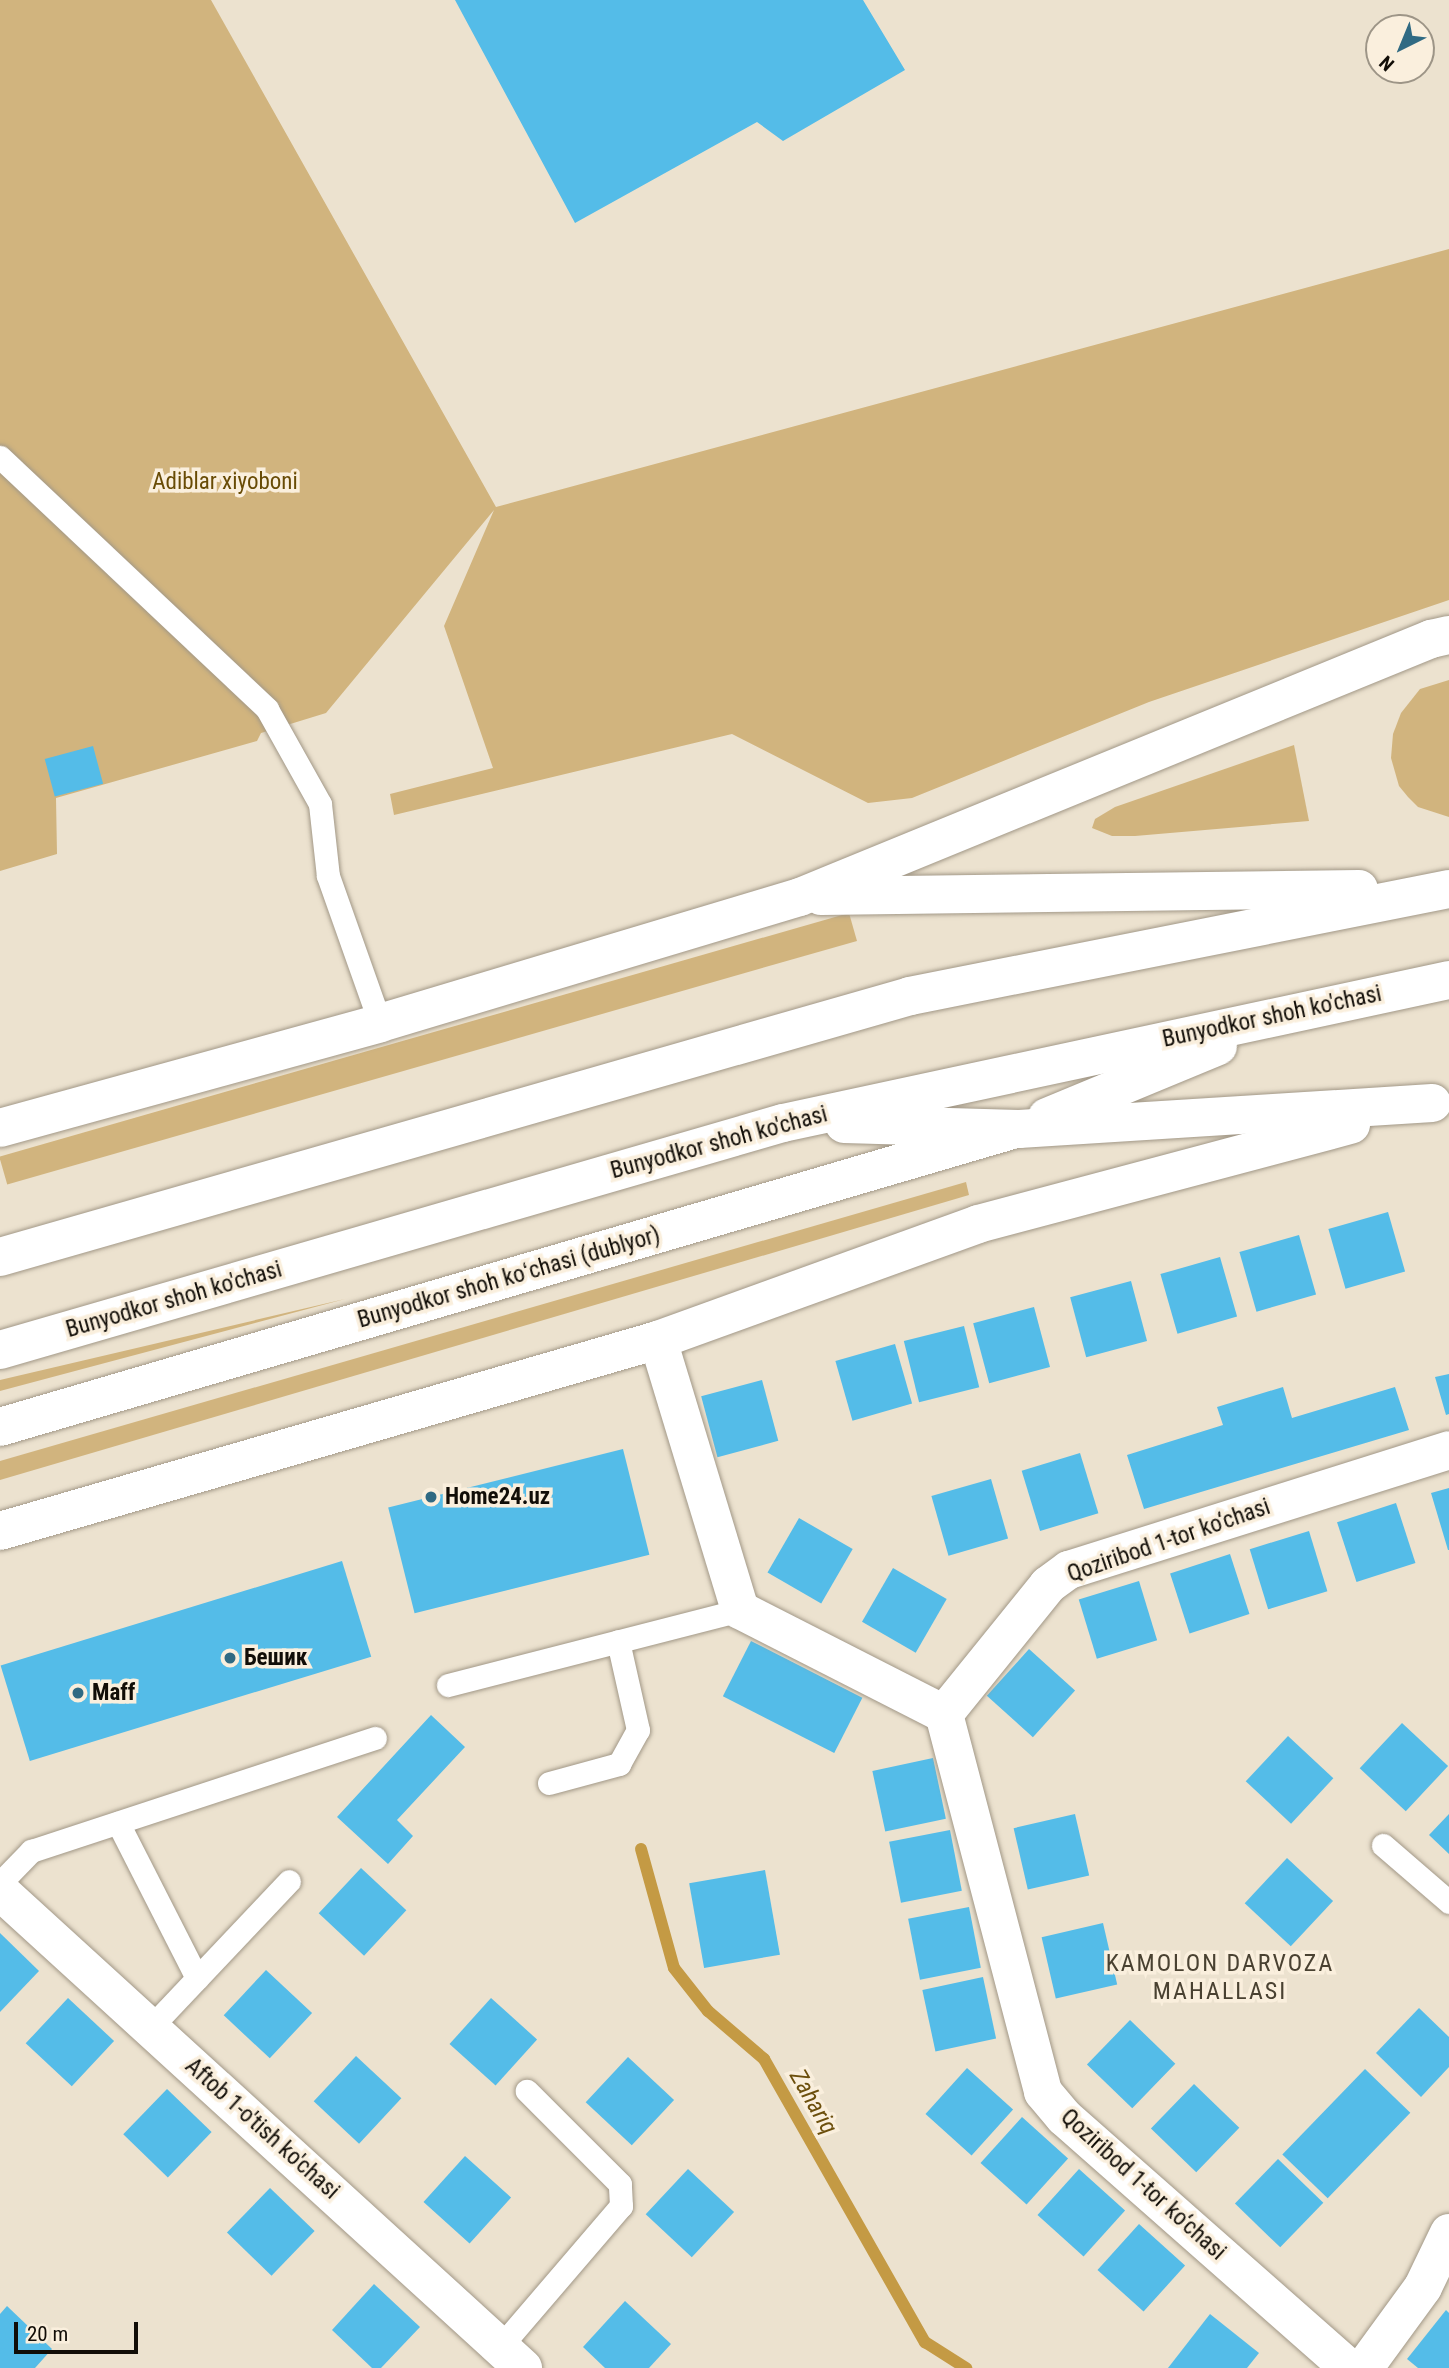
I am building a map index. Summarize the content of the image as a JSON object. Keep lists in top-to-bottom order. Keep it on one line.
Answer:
{"streets":{"main road":["Bunyodkor shoh ko'chasi","Bunyodkor shoh koʻchasi (dublyor)","Qoziribod 1-tor ko‘chasi","Aftob 1-o'tish ko'chasi"]},"districts":["KAMOLON DARVOZA MAHALLASI"],"water":["Zahariq"],"parks":["Adiblar xiyoboni"],"places":["Home24.uz","Бешик","Maff"],"scale_bar":"20 m","north":"bottom left"}
